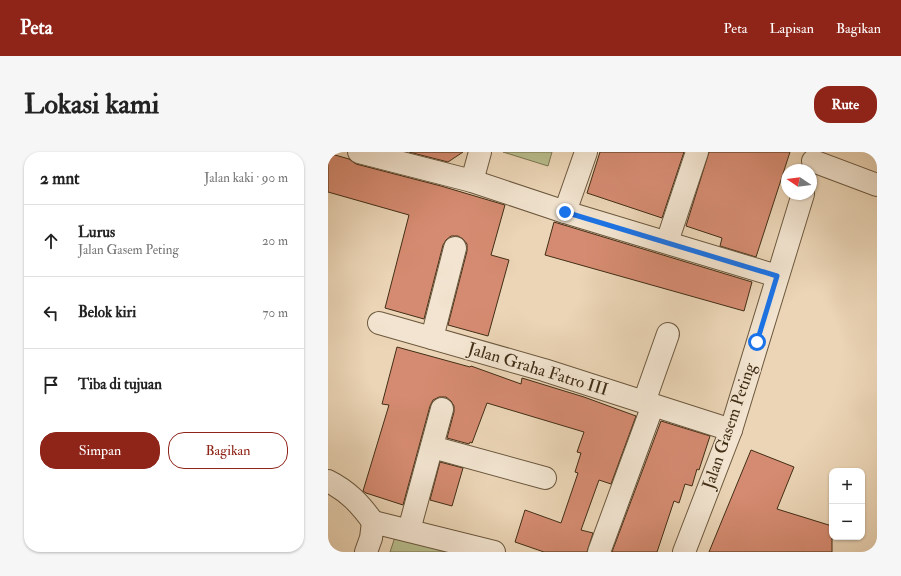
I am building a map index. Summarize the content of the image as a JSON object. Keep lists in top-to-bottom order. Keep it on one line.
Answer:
{"streets":{"street":["Jalan Graha Fatro III","Jalan Gasem Peting"]},"crossings":[["Jalan Graha Fatro III","Jalan Gasem Peting"]],"north":"left","page":{"header":"Peta","nav":["Peta","Lapisan","Bagikan"],"buttons":["Rute",["Simpan","Bagikan"]],"title":"Lokasi kami","heading":["2 mnt","Jalan kaki · 90 m"],"list":[["Lurus","Jalan Gasem Peting","20 m"],["Belok kiri","70 m"],"Tiba di tujuan"],"map_buttons":["+","−"]}}
